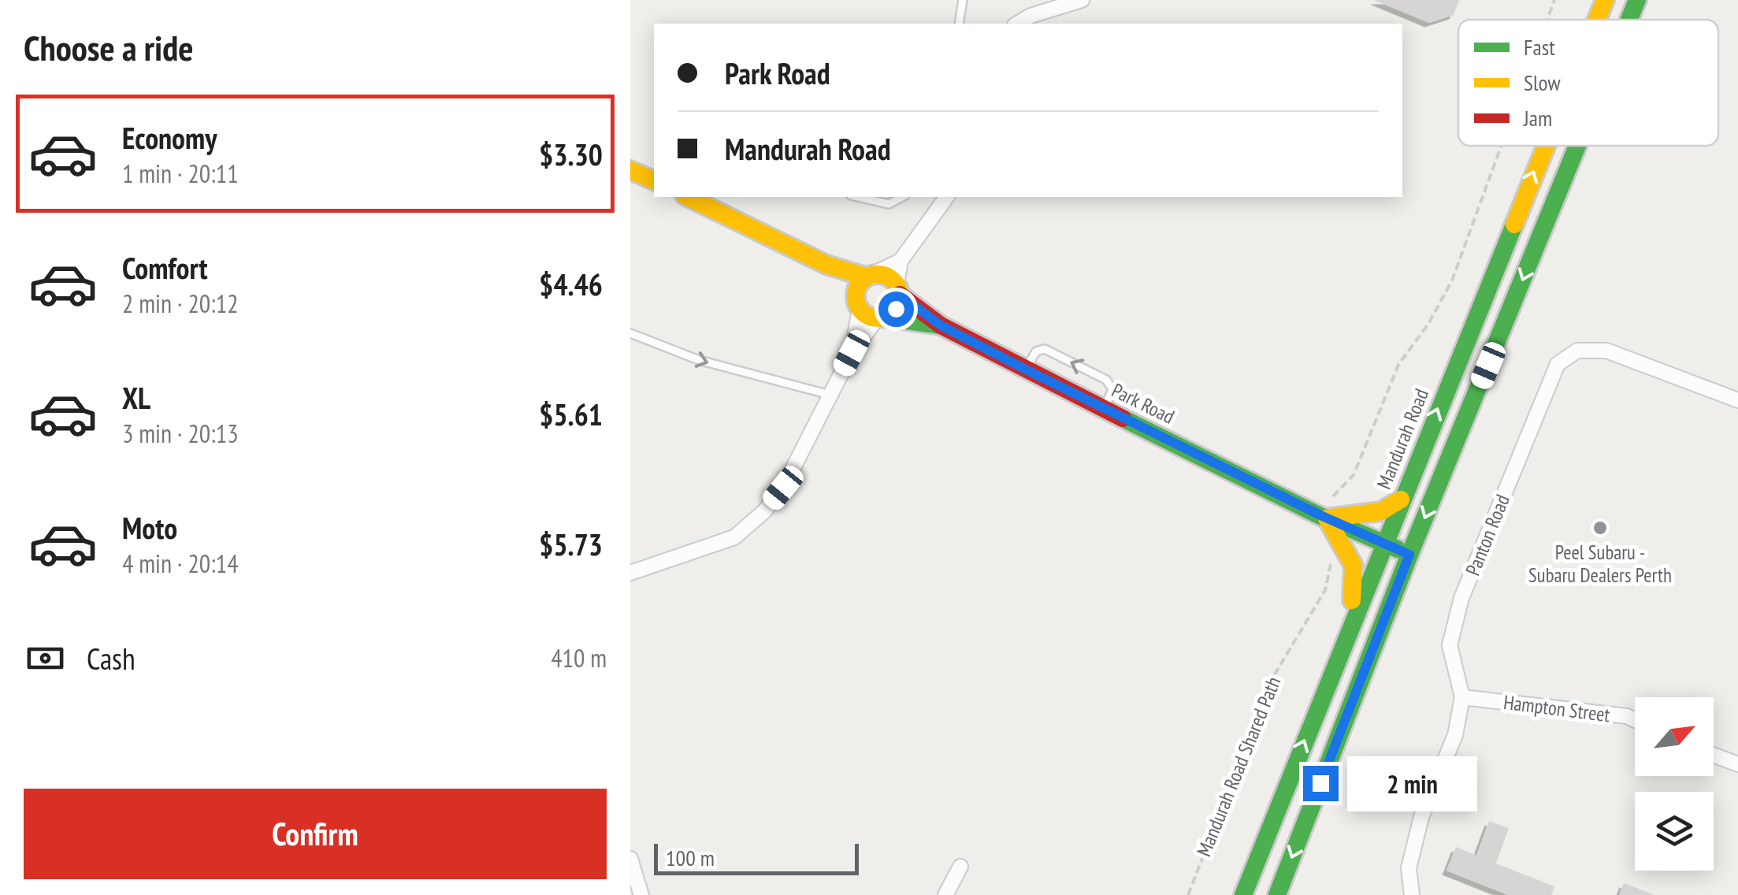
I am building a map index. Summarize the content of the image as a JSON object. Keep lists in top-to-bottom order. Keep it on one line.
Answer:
{"streets":{"main road":["Park Road","Mandurah Road"],"street":["Panton Road","Hampton Street"],"path":["Mandurah Road Shared Path"]},"crossings":[["Park Road","Mandurah Road"],["Panton Road","Hampton Street"]],"places":["Peel Subaru - Subaru Dealers Perth"],"legend":["Fast","Slow","Jam"],"scale_bar":"100 m","north":"top right","page":{"heading":"Choose a ride","banner":["Park Road","Mandurah Road"],"list":[{"name":"Economy","note":"1 min · 20:11","value":"$3.30"},{"name":"Comfort","note":"2 min · 20:12","value":"$4.46"},{"name":"XL","note":"3 min · 20:13","value":"$5.61"},{"name":"Moto","note":"4 min · 20:14","value":"$5.73"}],"pay":["Cash","410 m"],"bubble":"2 min","buttons":"Confirm","scale":"100 m"}}
